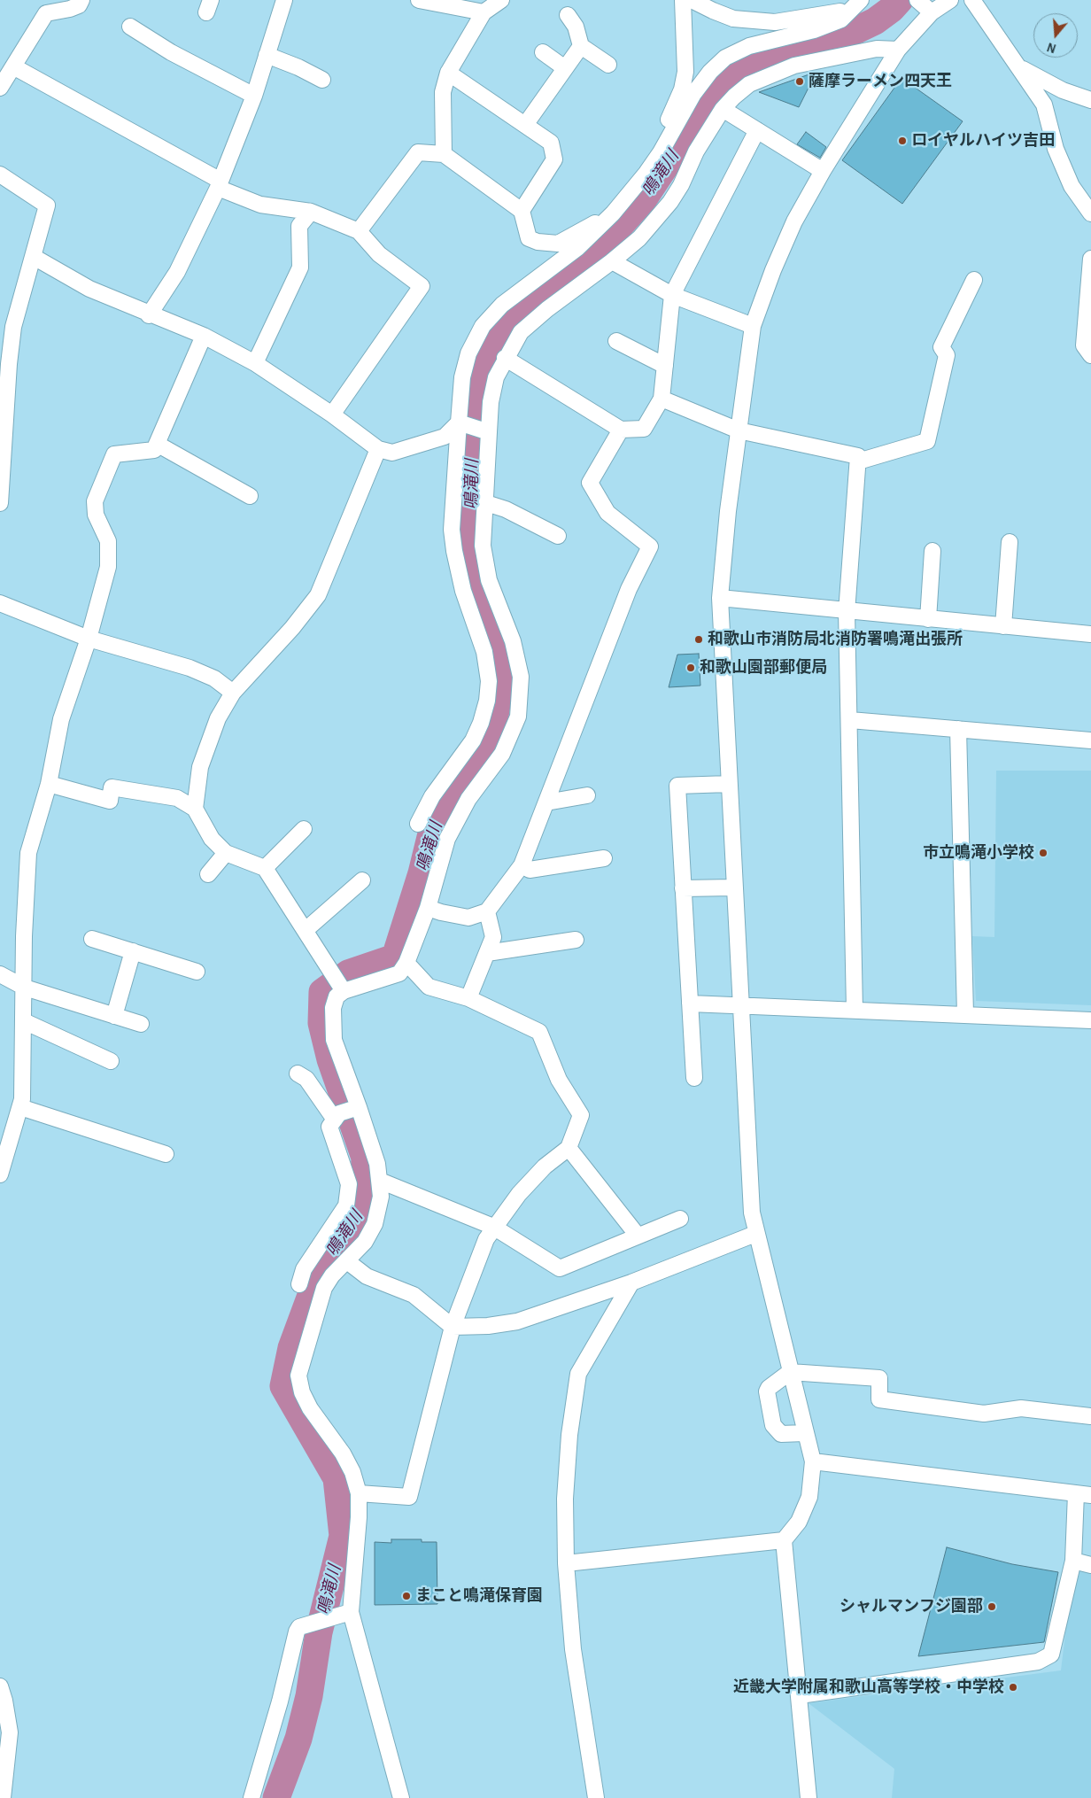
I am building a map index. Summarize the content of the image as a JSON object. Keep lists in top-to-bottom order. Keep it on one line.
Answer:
{"water":["鳴滝川"],"places":["薩摩ラーメン四天王","ロイヤルハイツ吉田","和歌山市消防局北消防署鳴滝出張所","和歌山園部郵便局","市立鳴滝小学校","まこと鳴滝保育園","シャルマンフジ園部","近畿大学附属和歌山高等学校・中学校"],"north":"bottom"}
